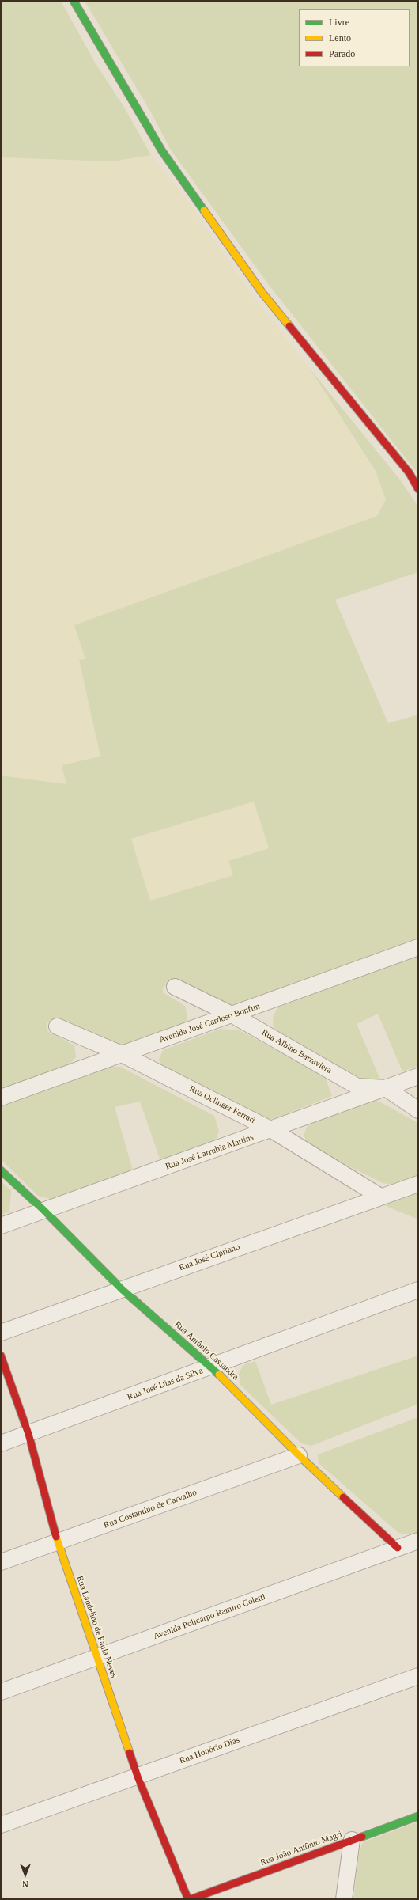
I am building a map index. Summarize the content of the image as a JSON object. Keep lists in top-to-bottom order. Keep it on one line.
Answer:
{"streets":{"street":["Avenida José Cardoso Bonfim","Rua Albino Barraviera","Rua Oclinger Ferrari","Rua José Larrubia Martins","Rua José Cipriano","Rua Antônio Cassandra","Rua José Dias da Silva","Rua Costantino de Carvalho","Avenida Policarpo Ramiro Coletti","Rua Laudelino de Paula Neves","Rua Honório Dias","Rua João Antônio Magri"]},"crossings":[["Avenida José Cardoso Bonfim","Rua Albino Barraviera"],["Avenida José Cardoso Bonfim","Rua Oclinger Ferrari"],["Rua Albino Barraviera","Rua José Larrubia Martins"],["Rua Oclinger Ferrari","Rua José Larrubia Martins"],["Rua Oclinger Ferrari","Rua José Cipriano"],["Rua José Larrubia Martins","Rua Antônio Cassandra"],["Rua José Cipriano","Rua Antônio Cassandra"],["Rua Antônio Cassandra","Rua José Dias da Silva"],["Rua Antônio Cassandra","Rua Costantino de Carvalho"],["Rua Antônio Cassandra","Avenida Policarpo Ramiro Coletti"],["Rua José Dias da Silva","Rua Laudelino de Paula Neves"],["Rua Costantino de Carvalho","Rua Laudelino de Paula Neves"],["Avenida Policarpo Ramiro Coletti","Rua Laudelino de Paula Neves"],["Rua Laudelino de Paula Neves","Rua Honório Dias"]],"legend":["Livre","Lento","Parado"],"north":"bottom"}
